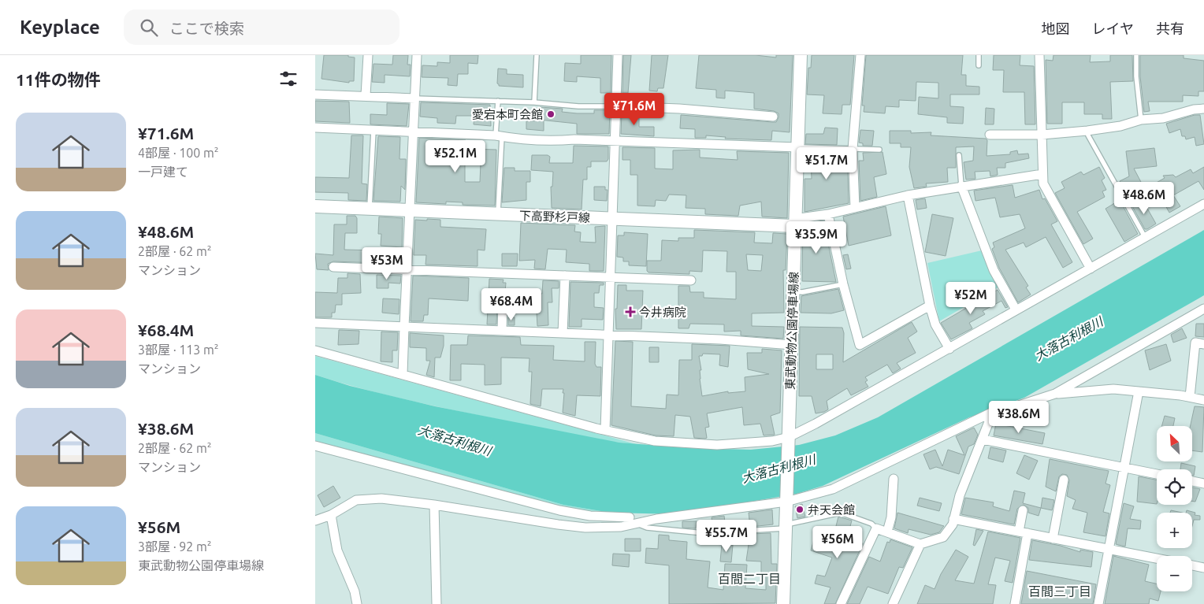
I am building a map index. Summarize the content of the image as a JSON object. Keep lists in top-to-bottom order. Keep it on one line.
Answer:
{"streets":{"main road":["下高野杉戸線","東武動物公園停車場線"]},"crossings":[["下高野杉戸線","東武動物公園停車場線"]],"districts":["百間二丁目","百間三丁目"],"water":["大落古利根川"],"places":{"other":["愛宕本町会館","弁天会館"],"health":["今井病院"]},"north":"top left","page":{"header":"Keyplace","search":"ここで検索","nav":["地図","レイヤ","共有"],"heading":"11件の物件","price":["¥71.6M","¥52.1M","¥51.7M","¥48.6M","¥35.9M","¥53M","¥52M","¥68.4M","¥38.6M","¥55.7M","¥56M"],"list":[{"name":"¥71.6M","note":"4部屋 · 100 m² · 一戸建て"},{"name":"¥48.6M","note":"2部屋 · 62 m² · マンション"},{"name":"¥68.4M","note":"3部屋 · 113 m² · マンション"},{"name":"¥38.6M","note":"2部屋 · 62 m² · マンション"},{"name":"¥56M","note":"3部屋 · 92 m² · 東武動物公園停車場線"}],"map_buttons":["+","−"]}}
